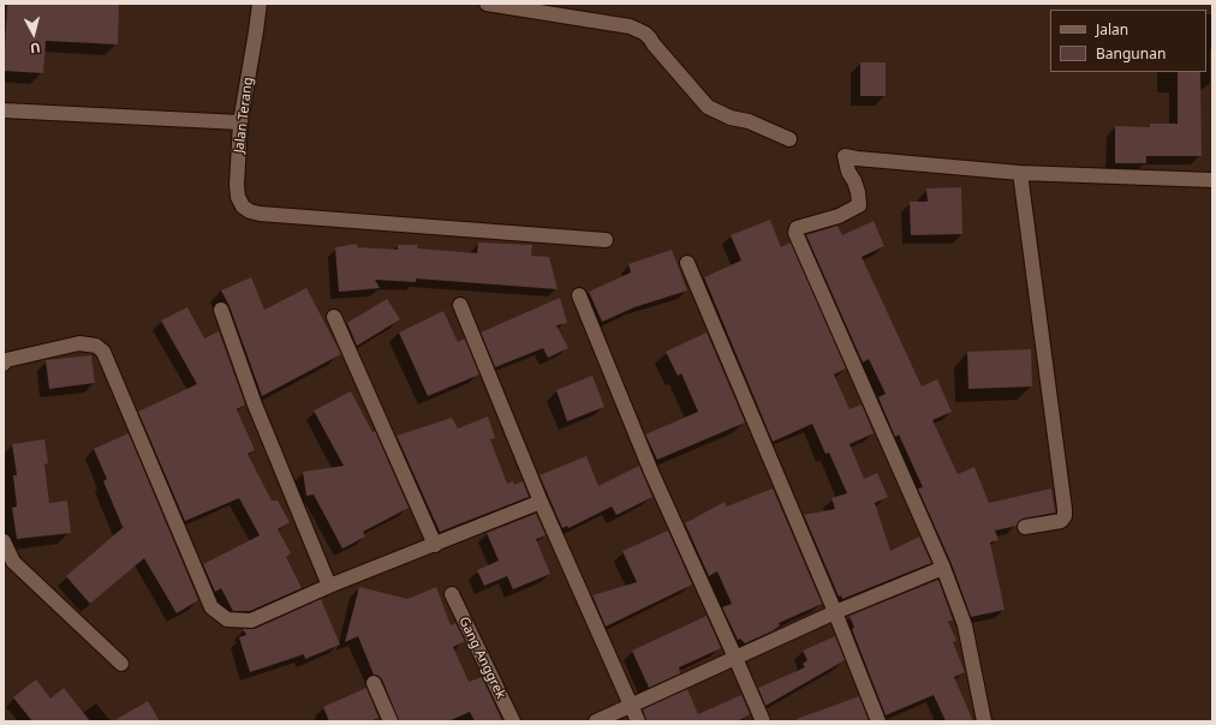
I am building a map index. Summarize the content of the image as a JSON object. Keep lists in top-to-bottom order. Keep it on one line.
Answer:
{"streets":{"street":["Jalan Terang","Gang Anggrek"]},"legend":["Jalan","Bangunan"],"north":"bottom"}
